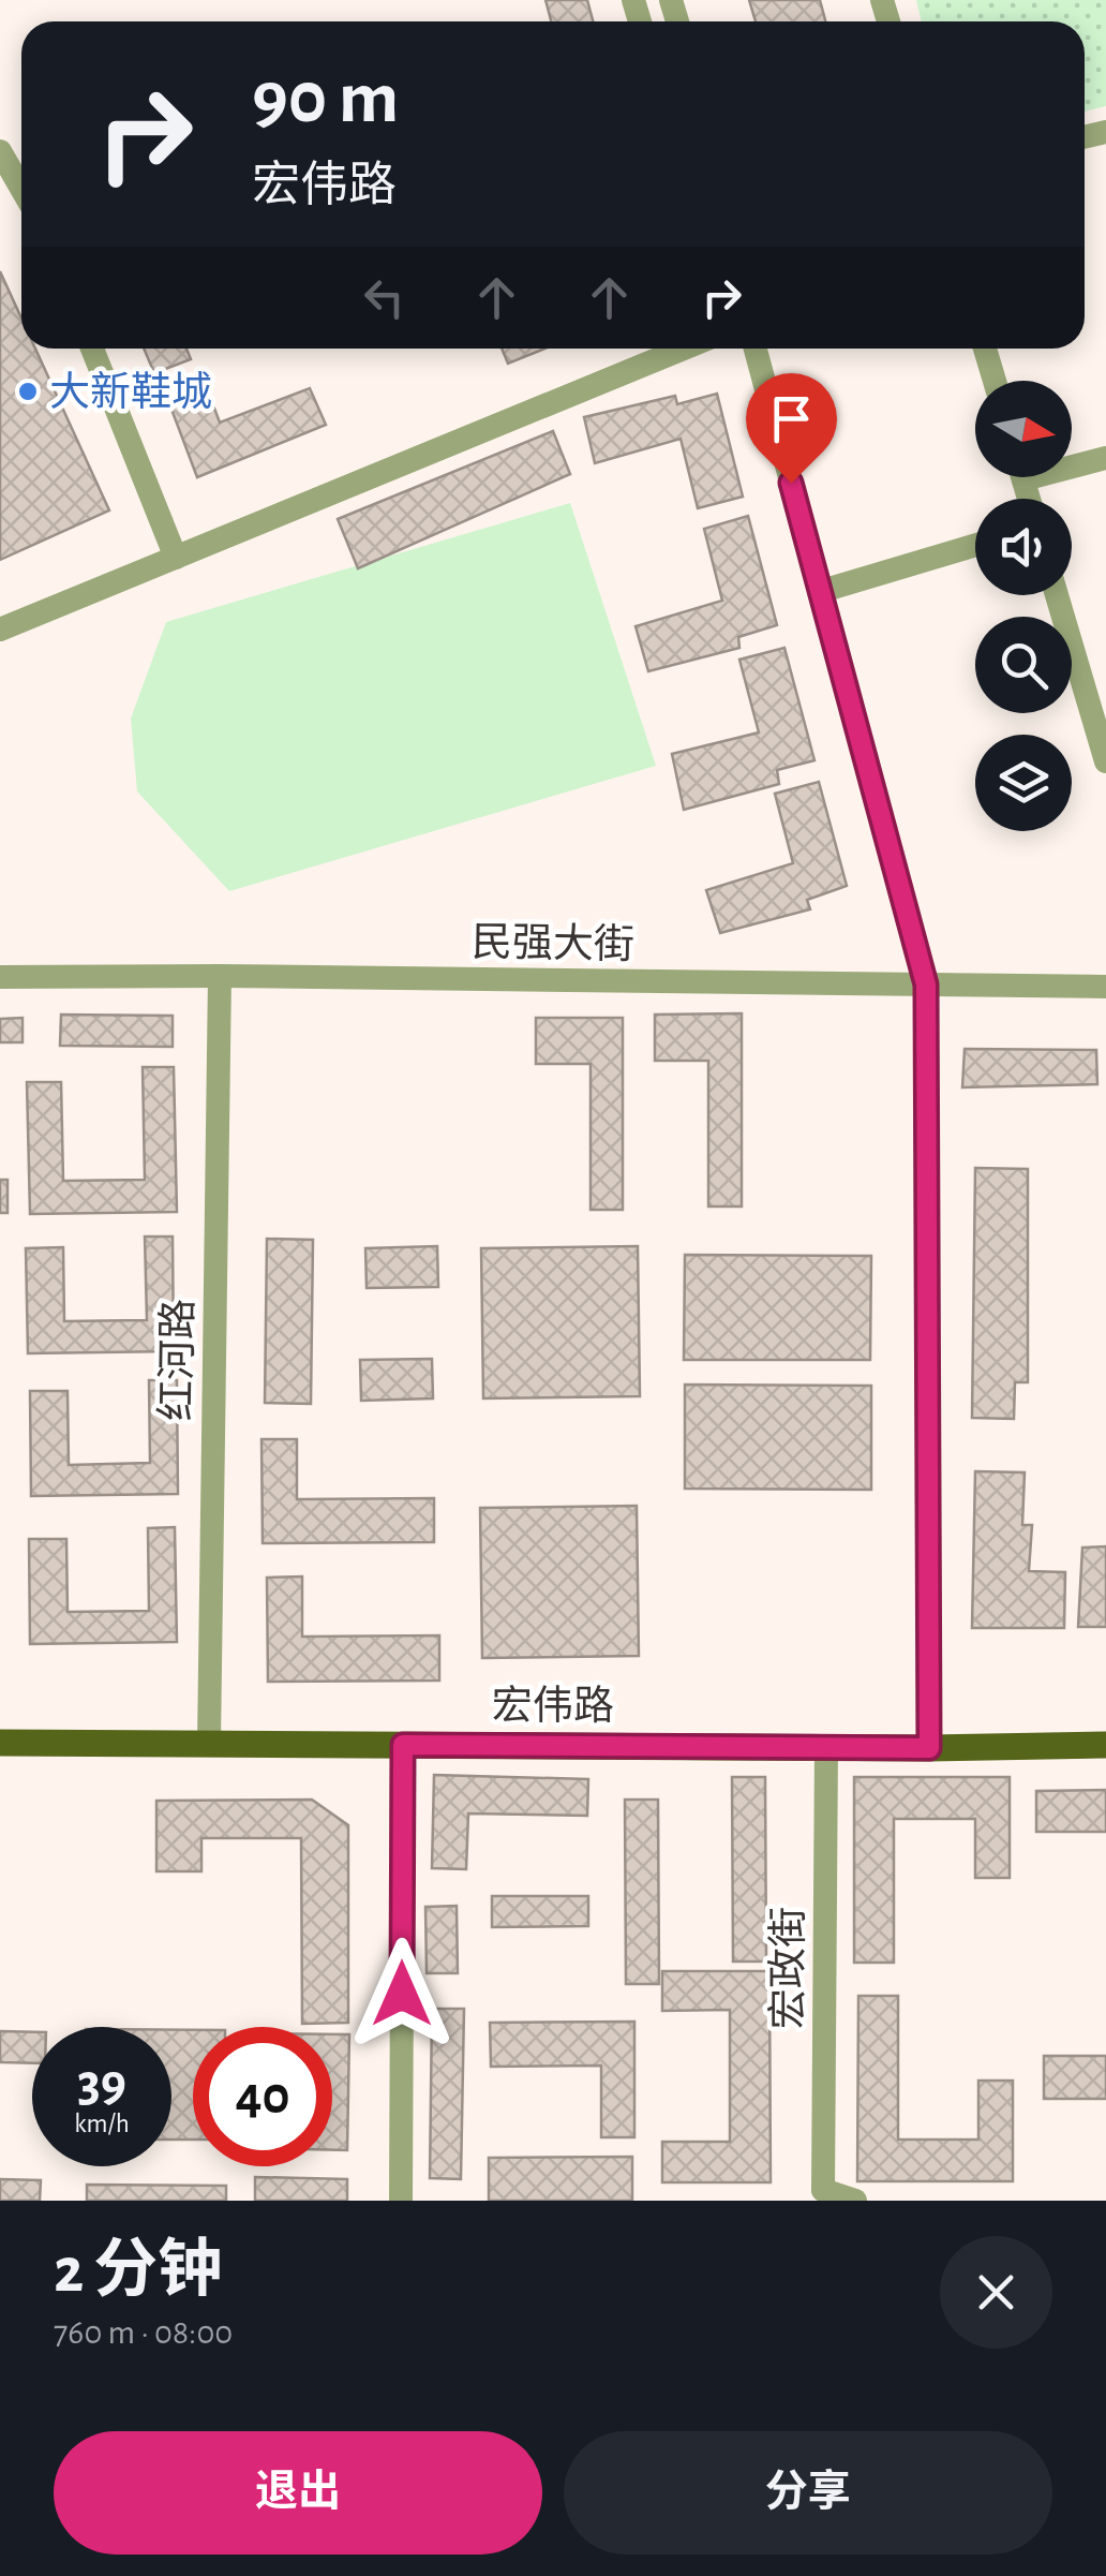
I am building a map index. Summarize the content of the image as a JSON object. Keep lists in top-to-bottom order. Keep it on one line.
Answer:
{"streets":{"main road":["宏伟路"],"street":["民强大街","红河路","宏政街"]},"crossings":[["民强大街","红河路"],["红河路","宏伟路"],["宏伟路","宏政街"]],"places":["大新鞋城"],"north":"right","page":{"turn":["90 m","宏伟路"],"speed":"39 km/h","limit":"40","heading":["2 分钟","760 m · 08:00"],"buttons":["退出","分享"]}}
